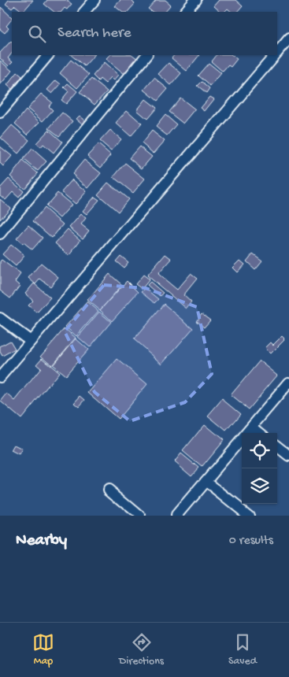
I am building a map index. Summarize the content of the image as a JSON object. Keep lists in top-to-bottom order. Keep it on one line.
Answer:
{"page":{"search":"Search here","heading":["Nearby","0 results"],"nav":["Map","Directions","Saved"]}}
